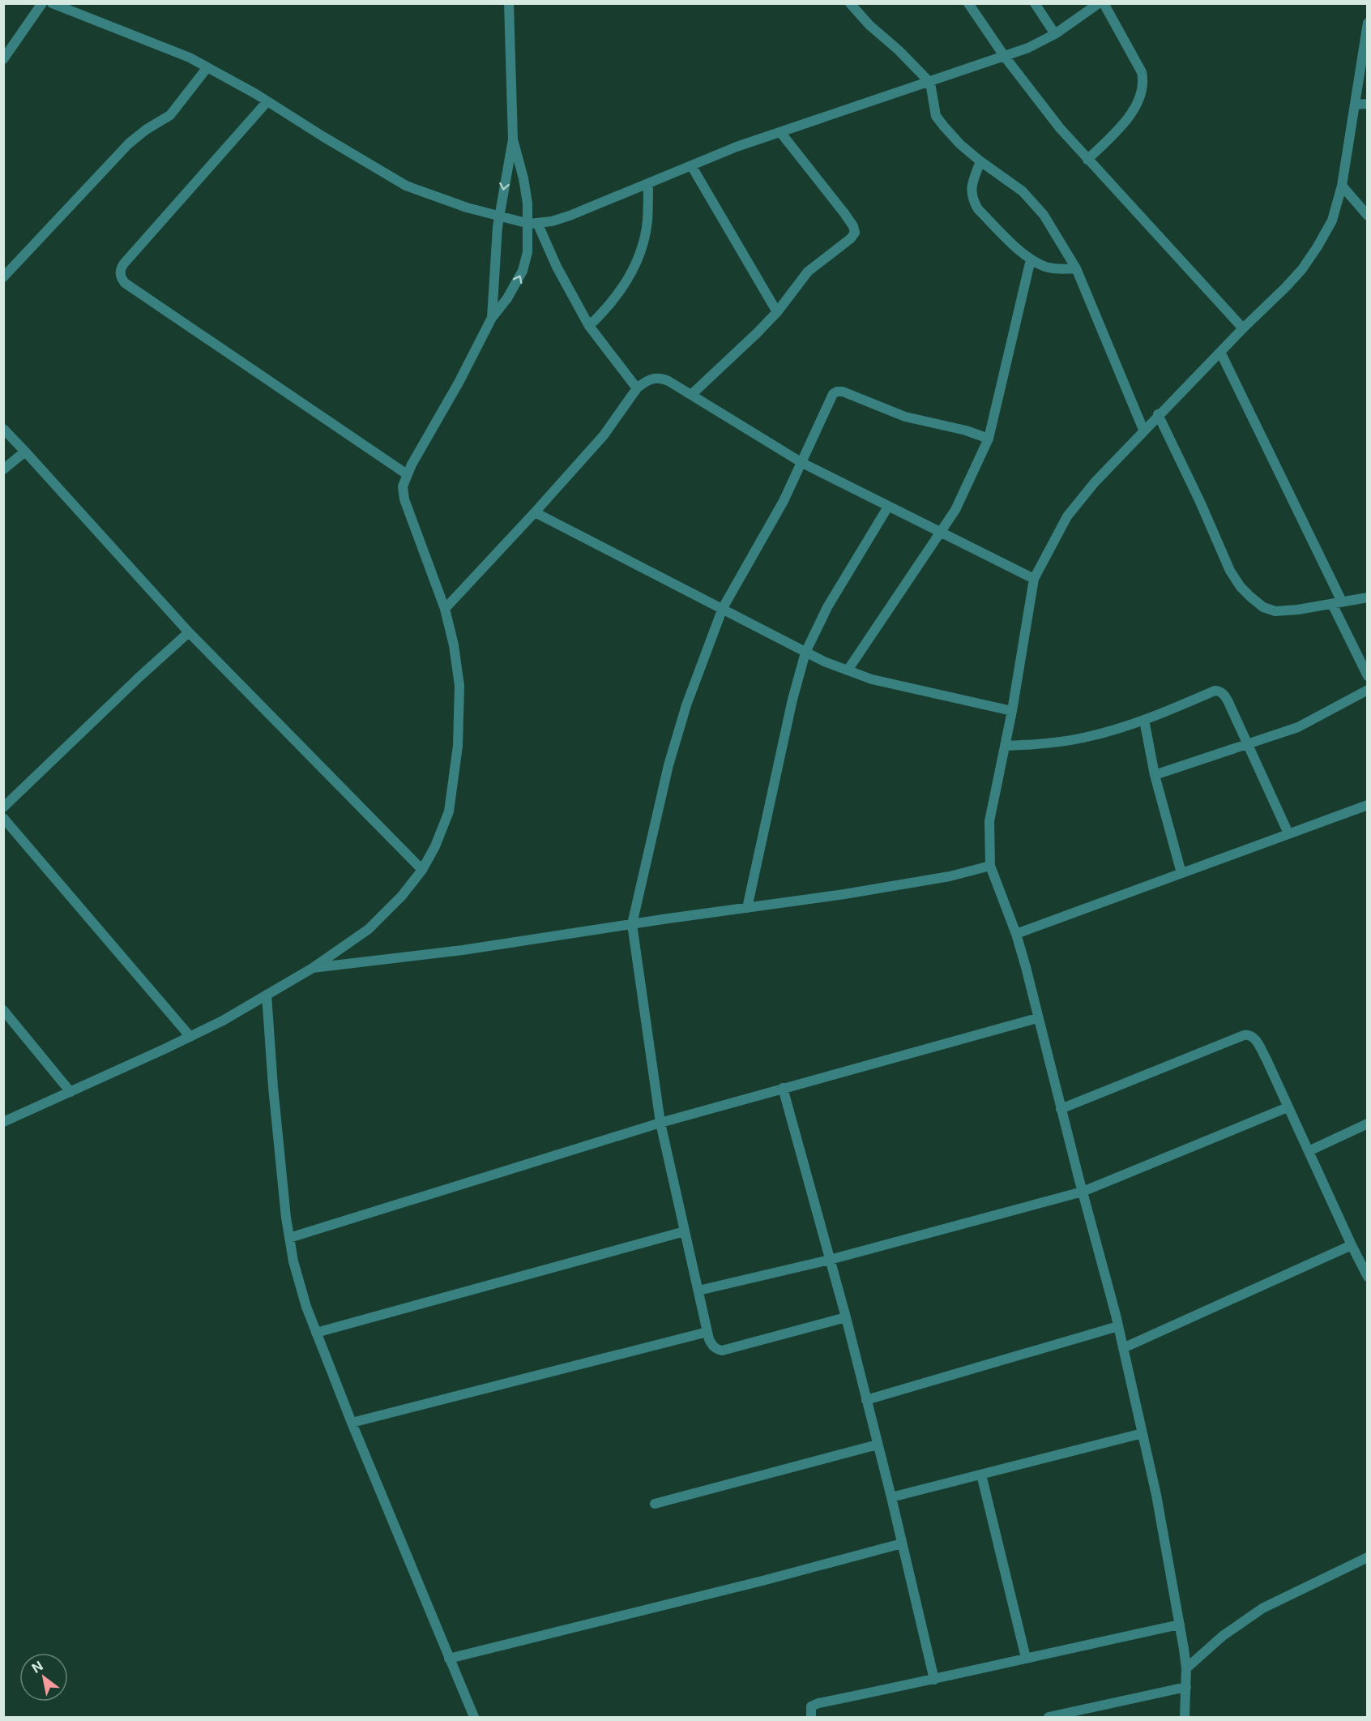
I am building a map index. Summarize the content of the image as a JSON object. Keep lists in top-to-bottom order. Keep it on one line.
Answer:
{"north":"top left"}
